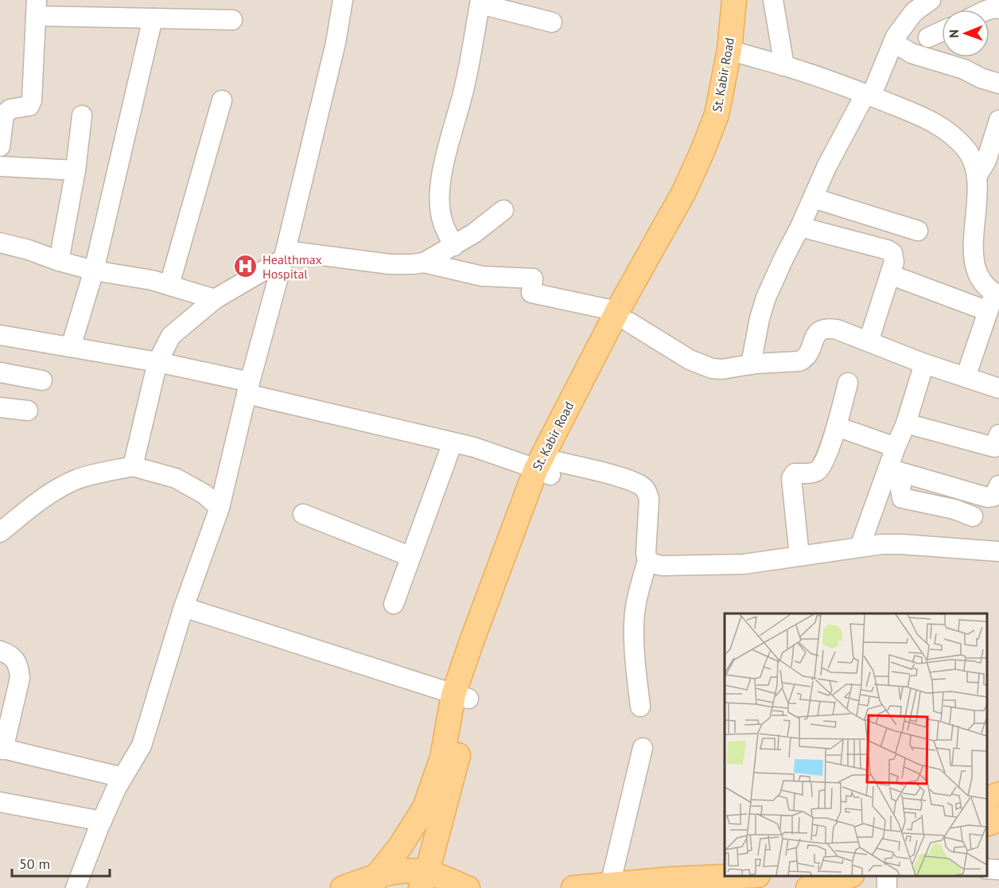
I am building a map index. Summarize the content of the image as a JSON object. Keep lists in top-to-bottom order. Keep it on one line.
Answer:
{"streets":{"main road":["St. Kabir Road"]},"places":{"hospital":["Healthmax Hospital"]},"scale_bar":"50 m","north":"left"}
